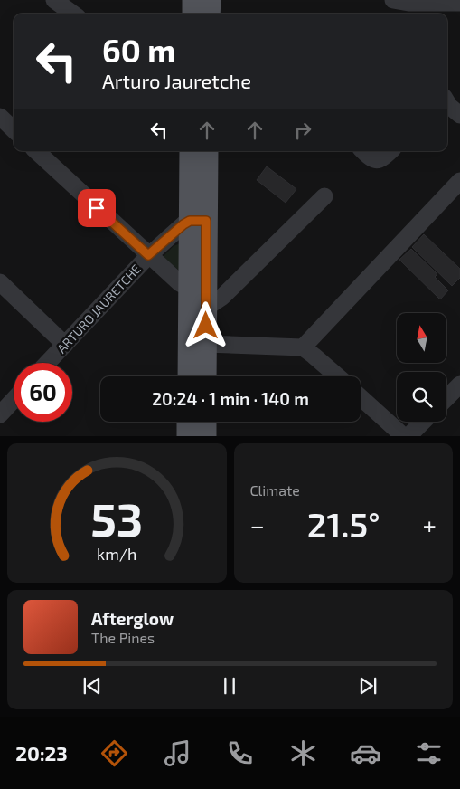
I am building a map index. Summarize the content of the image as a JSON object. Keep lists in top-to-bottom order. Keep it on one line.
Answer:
{"streets":{"street":["ARTURO JAURETCHE"]},"north":"top","page":{"turn":["60 m","Arturo Jauretche"],"limit":"60","trip":"20:24 · 1 min · 140 m","tile":"Climate","heat":["−","21.5°","+"],"song":["Afterglow","The Pines"],"tabs":"20:23","gauge":["53","km/h"]}}
